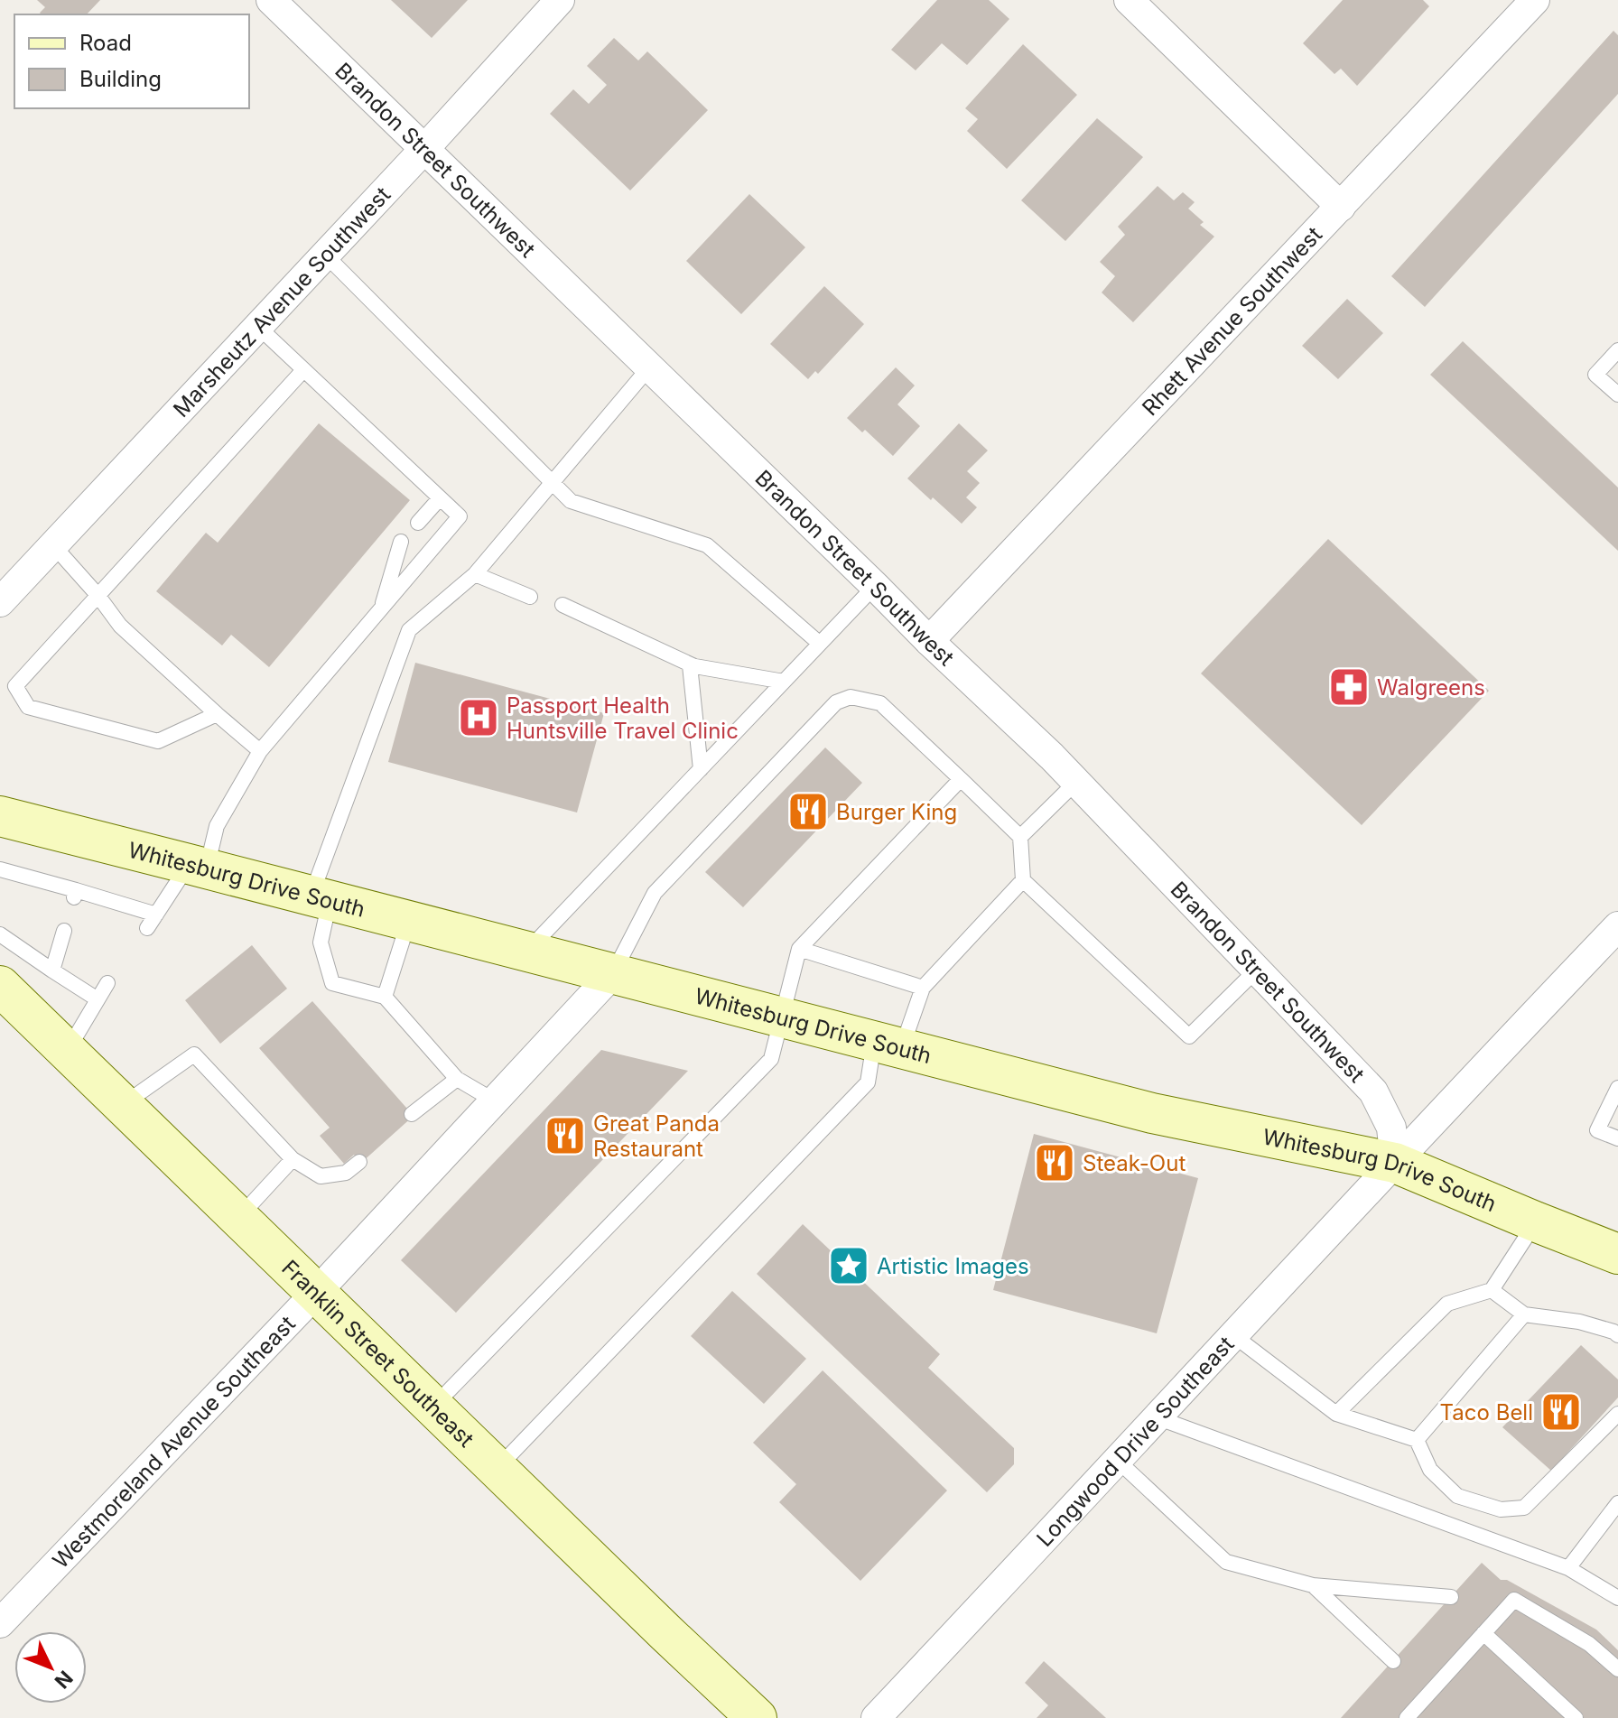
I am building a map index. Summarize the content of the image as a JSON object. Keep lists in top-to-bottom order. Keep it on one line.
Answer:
{"streets":{"main road":["Whitesburg Drive South","Franklin Street Southeast"],"street":["Brandon Street Southwest","Marsheutz Avenue Southwest","Rhett Avenue Southwest","Longwood Drive Southeast","Westmoreland Avenue Southeast"]},"crossings":[["Brandon Street Southwest","Marsheutz Avenue Southwest"],["Brandon Street Southwest","Rhett Avenue Southwest"],["Brandon Street Southwest","Whitesburg Drive South"],["Brandon Street Southwest","Longwood Drive Southeast"],["Whitesburg Drive South","Longwood Drive Southeast"],["Whitesburg Drive South","Westmoreland Avenue Southeast"],["Franklin Street Southeast","Westmoreland Avenue Southeast"]],"places":{"pharmacy":["Walgreens"],"hospital":["Passport Health Huntsville Travel Clinic"],"restaurant":["Burger King","Great Panda Restaurant","Steak-Out","Taco Bell"],"place":["Artistic Images"]},"legend":["Road","Building"],"north":"bottom right"}
